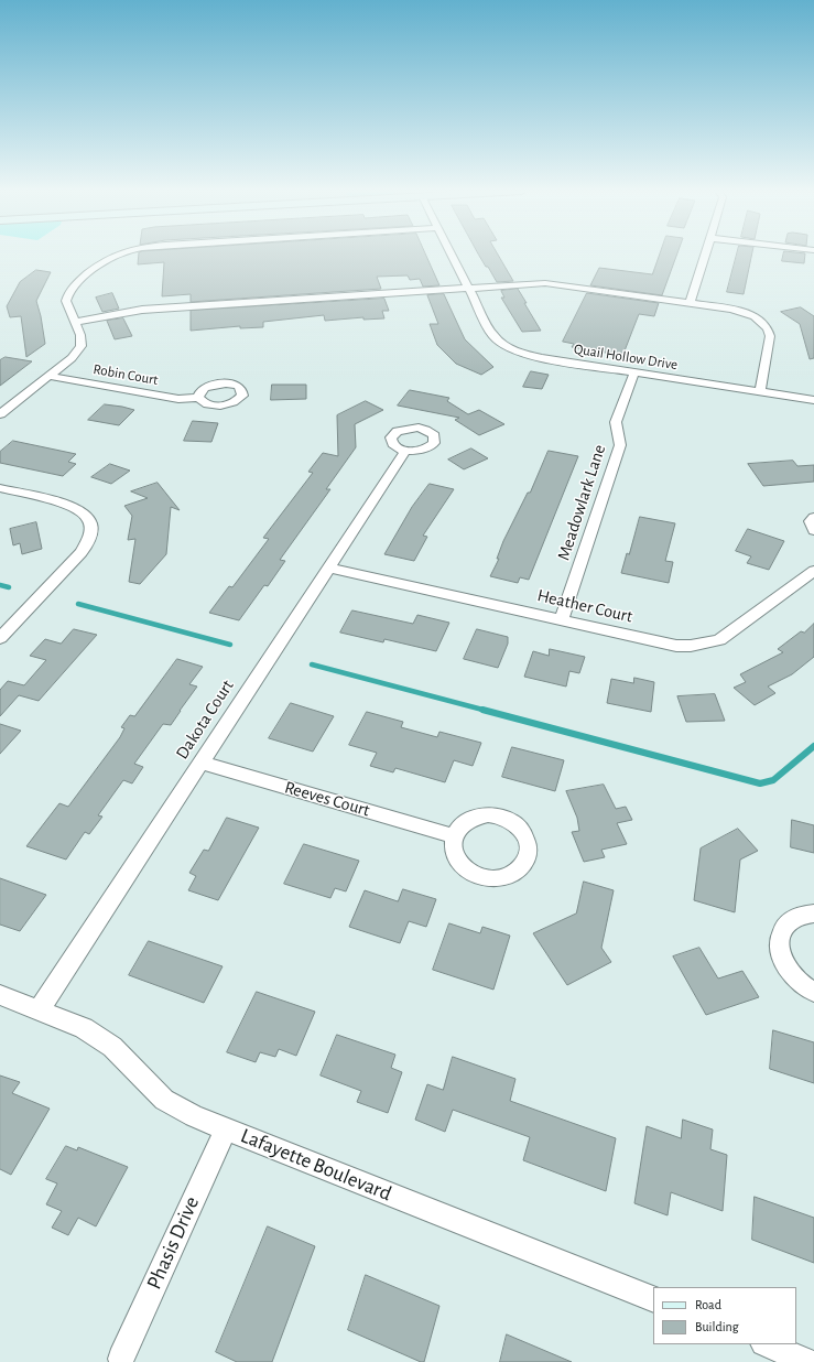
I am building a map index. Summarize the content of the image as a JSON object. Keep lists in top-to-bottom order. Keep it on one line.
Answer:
{"streets":{"street":["Quail Hollow Drive","Robin Court","Meadowlark Lane","Heather Court","Dakota Court","Reeves Court","Lafayette Boulevard","Phasis Drive"]},"crossings":[["Quail Hollow Drive","Meadowlark Lane"],["Meadowlark Lane","Heather Court"],["Heather Court","Dakota Court"],["Dakota Court","Reeves Court"],["Dakota Court","Lafayette Boulevard"],["Lafayette Boulevard","Phasis Drive"]],"legend":["Road","Building"]}
